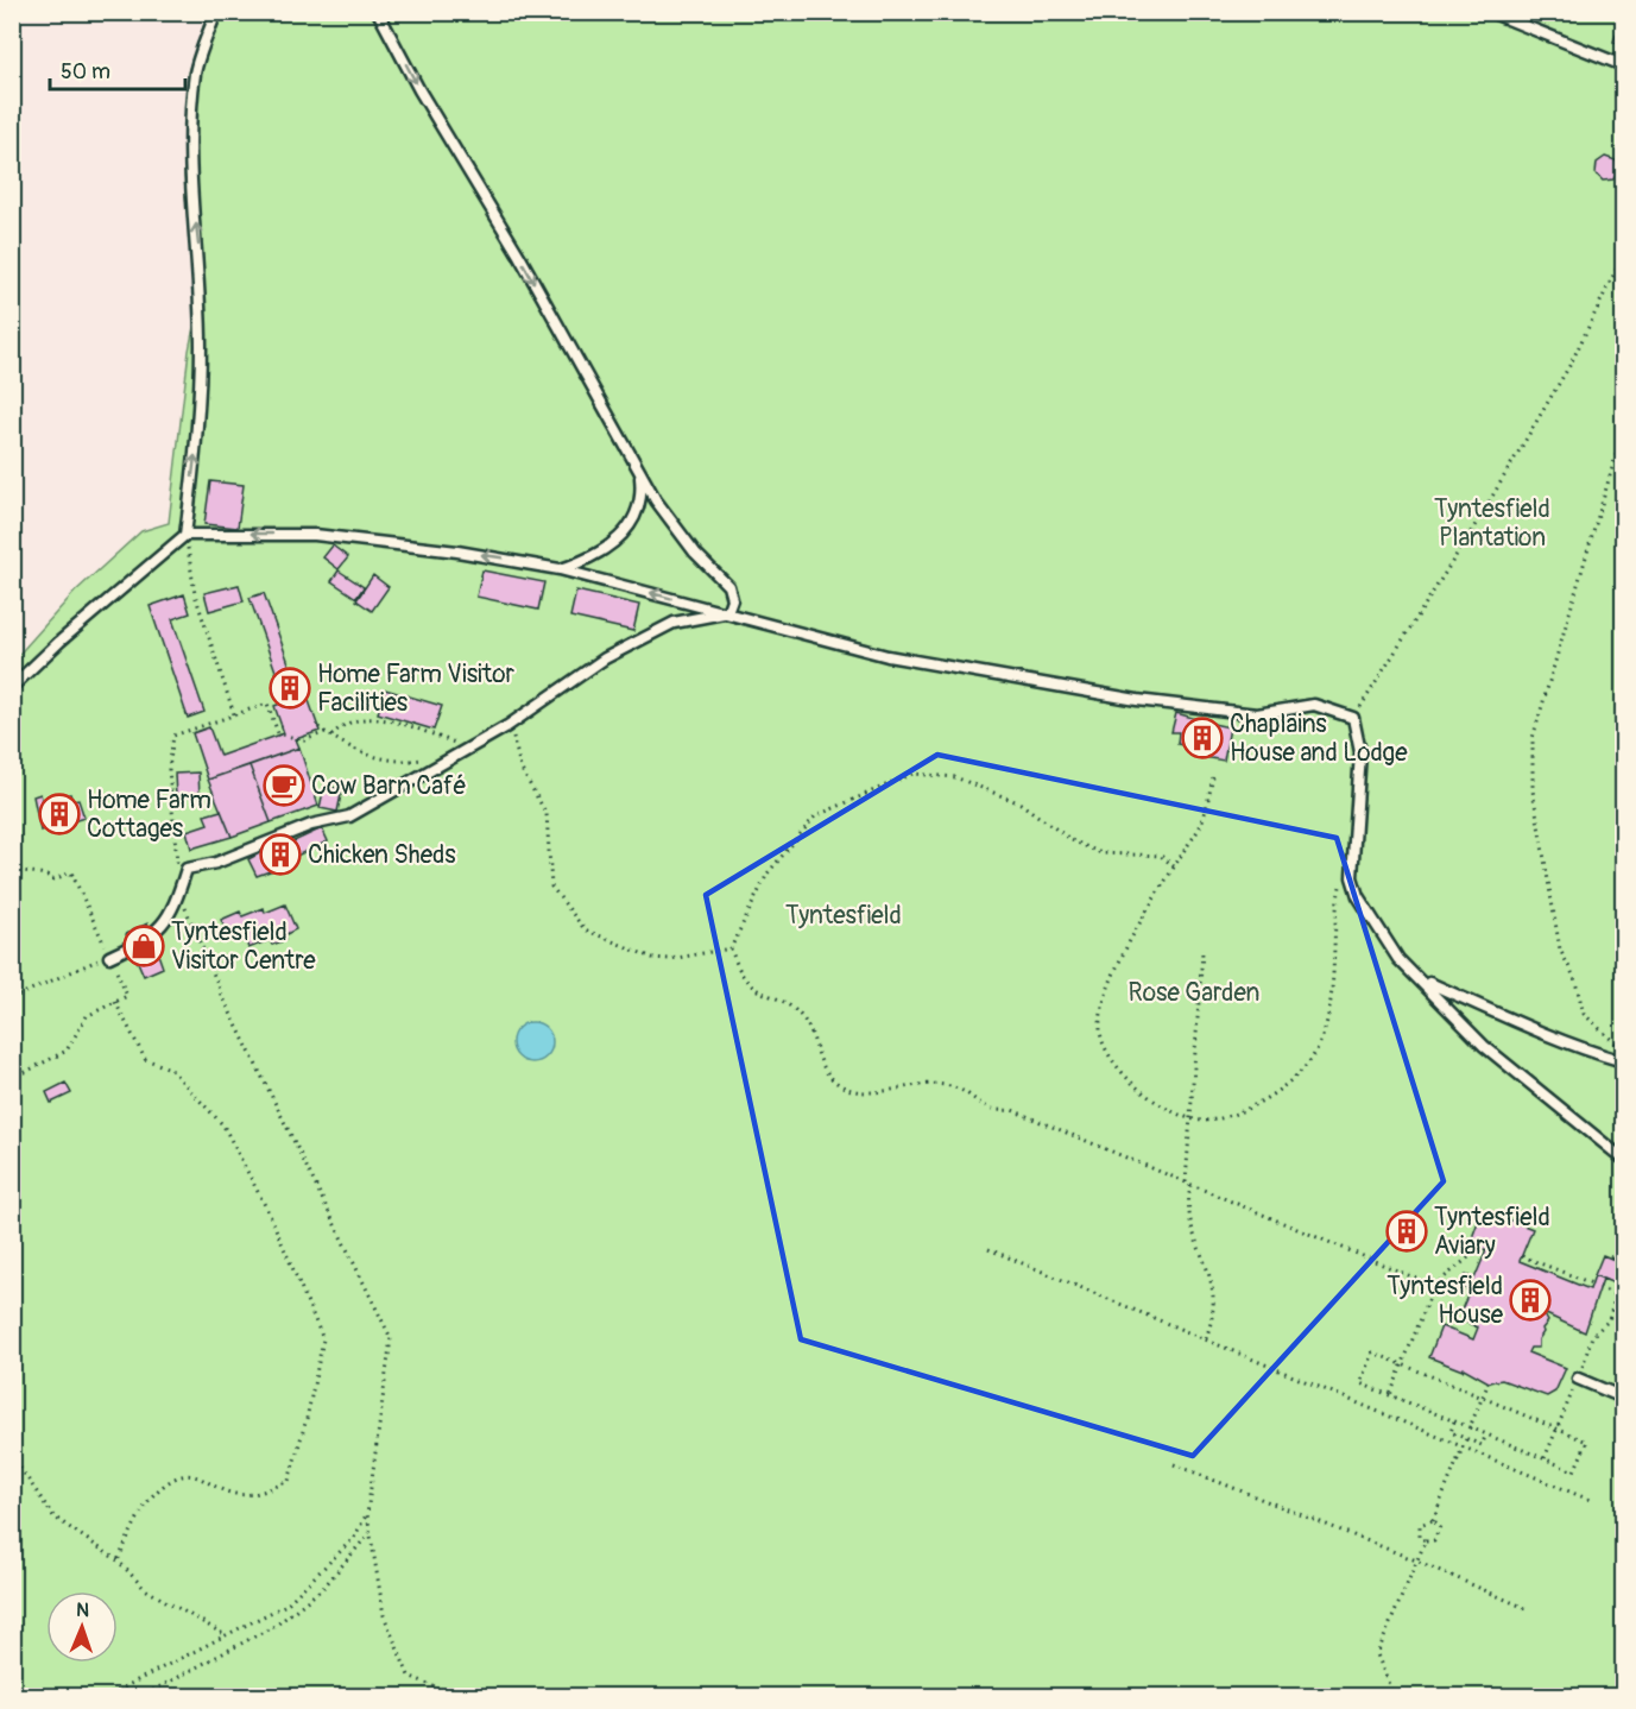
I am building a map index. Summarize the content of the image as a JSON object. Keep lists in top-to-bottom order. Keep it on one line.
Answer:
{"parks":["Tyntesfield Plantation","Tyntesfield","Rose Garden"],"places":{"building":["Home Farm Visitor Facilities","Chaplains House and Lodge","Home Farm Cottages","Chicken Sheds","Tyntesfield Aviary","Tyntesfield House"],"cafe":["Cow Barn Café"],"shop":["Tyntesfield Visitor Centre"]},"scale_bar":"50 m","north":"top"}
